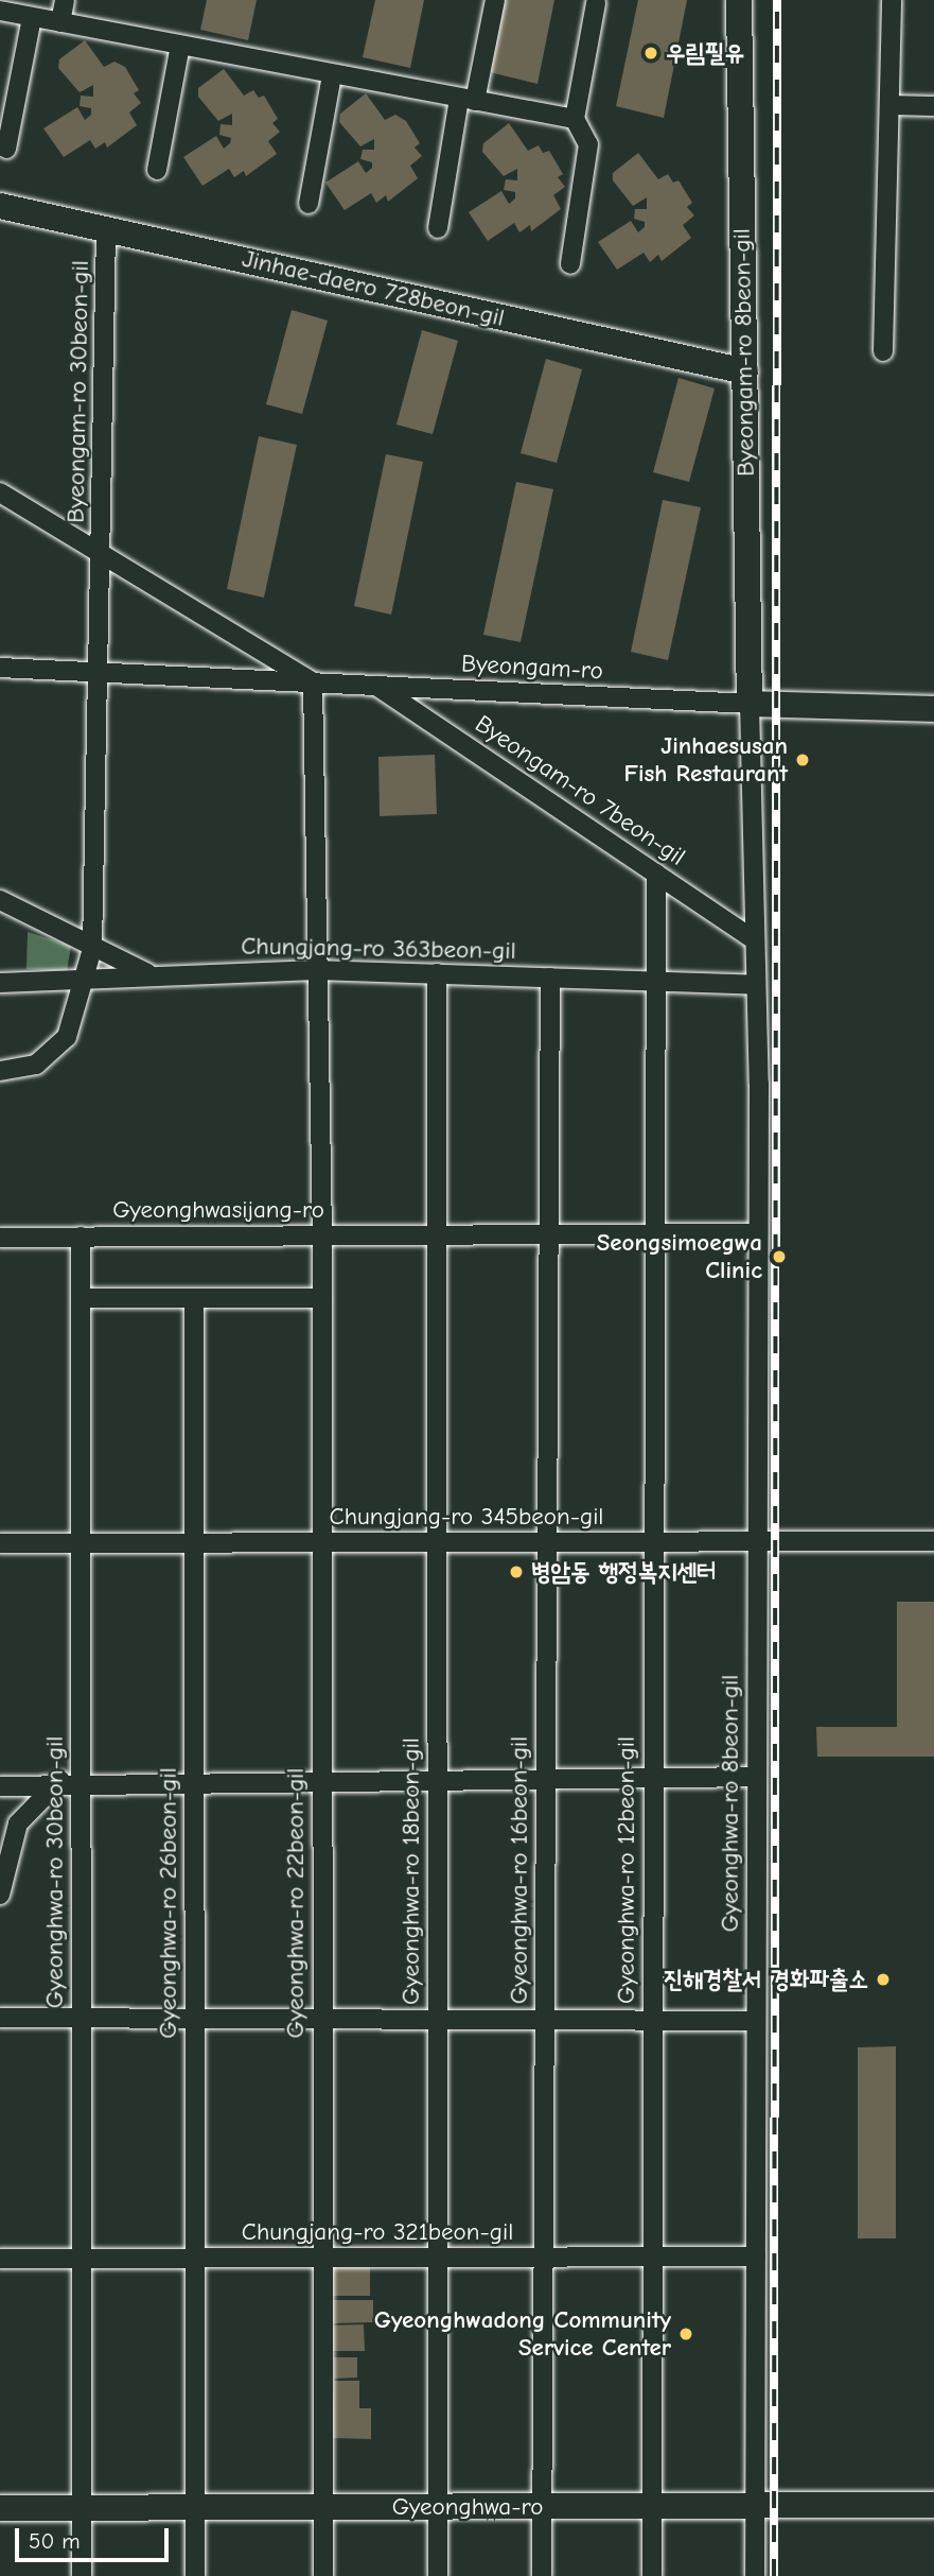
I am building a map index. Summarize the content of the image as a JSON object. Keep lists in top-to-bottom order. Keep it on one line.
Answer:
{"streets":{"street":["Jinhae-daero 728beon-gil","Byeongam-ro 8beon-gil","Byeongam-ro 30beon-gil","Byeongam-ro","Byeongam-ro 7beon-gil","Chungjang-ro 363beon-gil","Gyeonghwasijang-ro","Chungjang-ro 345beon-gil","Gyeonghwa-ro 8beon-gil","Gyeonghwa-ro 16beon-gil","Gyeonghwa-ro 12beon-gil","Gyeonghwa-ro 18beon-gil","Gyeonghwa-ro 30beon-gil","Gyeonghwa-ro 26beon-gil","Gyeonghwa-ro 22beon-gil","Chungjang-ro 321beon-gil","Gyeonghwa-ro"]},"crossings":[["Jinhae-daero 728beon-gil","Byeongam-ro 8beon-gil"],["Jinhae-daero 728beon-gil","Byeongam-ro 30beon-gil"],["Byeongam-ro 8beon-gil","Byeongam-ro"],["Byeongam-ro 30beon-gil","Byeongam-ro"],["Byeongam-ro","Byeongam-ro 7beon-gil"],["Byeongam-ro","Gyeonghwa-ro 22beon-gil"],["Chungjang-ro 363beon-gil","Gyeonghwa-ro 22beon-gil"],["Gyeonghwasijang-ro","Gyeonghwa-ro 8beon-gil"],["Gyeonghwasijang-ro","Gyeonghwa-ro 16beon-gil"],["Gyeonghwasijang-ro","Gyeonghwa-ro 12beon-gil"],["Gyeonghwasijang-ro","Gyeonghwa-ro 18beon-gil"],["Gyeonghwasijang-ro","Gyeonghwa-ro 30beon-gil"],["Gyeonghwasijang-ro","Gyeonghwa-ro 22beon-gil"],["Chungjang-ro 345beon-gil","Gyeonghwa-ro 8beon-gil"],["Chungjang-ro 345beon-gil","Gyeonghwa-ro 16beon-gil"],["Chungjang-ro 345beon-gil","Gyeonghwa-ro 12beon-gil"],["Chungjang-ro 345beon-gil","Gyeonghwa-ro 18beon-gil"],["Chungjang-ro 345beon-gil","Gyeonghwa-ro 30beon-gil"],["Chungjang-ro 345beon-gil","Gyeonghwa-ro 26beon-gil"],["Chungjang-ro 345beon-gil","Gyeonghwa-ro 22beon-gil"],["Gyeonghwa-ro 8beon-gil","Chungjang-ro 321beon-gil"],["Gyeonghwa-ro 8beon-gil","Gyeonghwa-ro"],["Gyeonghwa-ro 16beon-gil","Chungjang-ro 321beon-gil"],["Gyeonghwa-ro 16beon-gil","Gyeonghwa-ro"],["Gyeonghwa-ro 12beon-gil","Chungjang-ro 321beon-gil"],["Gyeonghwa-ro 12beon-gil","Gyeonghwa-ro"],["Gyeonghwa-ro 18beon-gil","Chungjang-ro 321beon-gil"],["Gyeonghwa-ro 18beon-gil","Gyeonghwa-ro"],["Gyeonghwa-ro 30beon-gil","Chungjang-ro 321beon-gil"],["Gyeonghwa-ro 30beon-gil","Gyeonghwa-ro"],["Gyeonghwa-ro 26beon-gil","Chungjang-ro 321beon-gil"],["Gyeonghwa-ro 26beon-gil","Gyeonghwa-ro"],["Gyeonghwa-ro 22beon-gil","Chungjang-ro 321beon-gil"],["Gyeonghwa-ro 22beon-gil","Gyeonghwa-ro"]],"places":["우림필유","Jinhaesusan Fish Restaurant","Seongsimoegwa Clinic","병암동 행정복지센터","진해경찰서 경화파출소","Gyeonghwadong Community Service Center"],"scale_bar":"50 m"}
